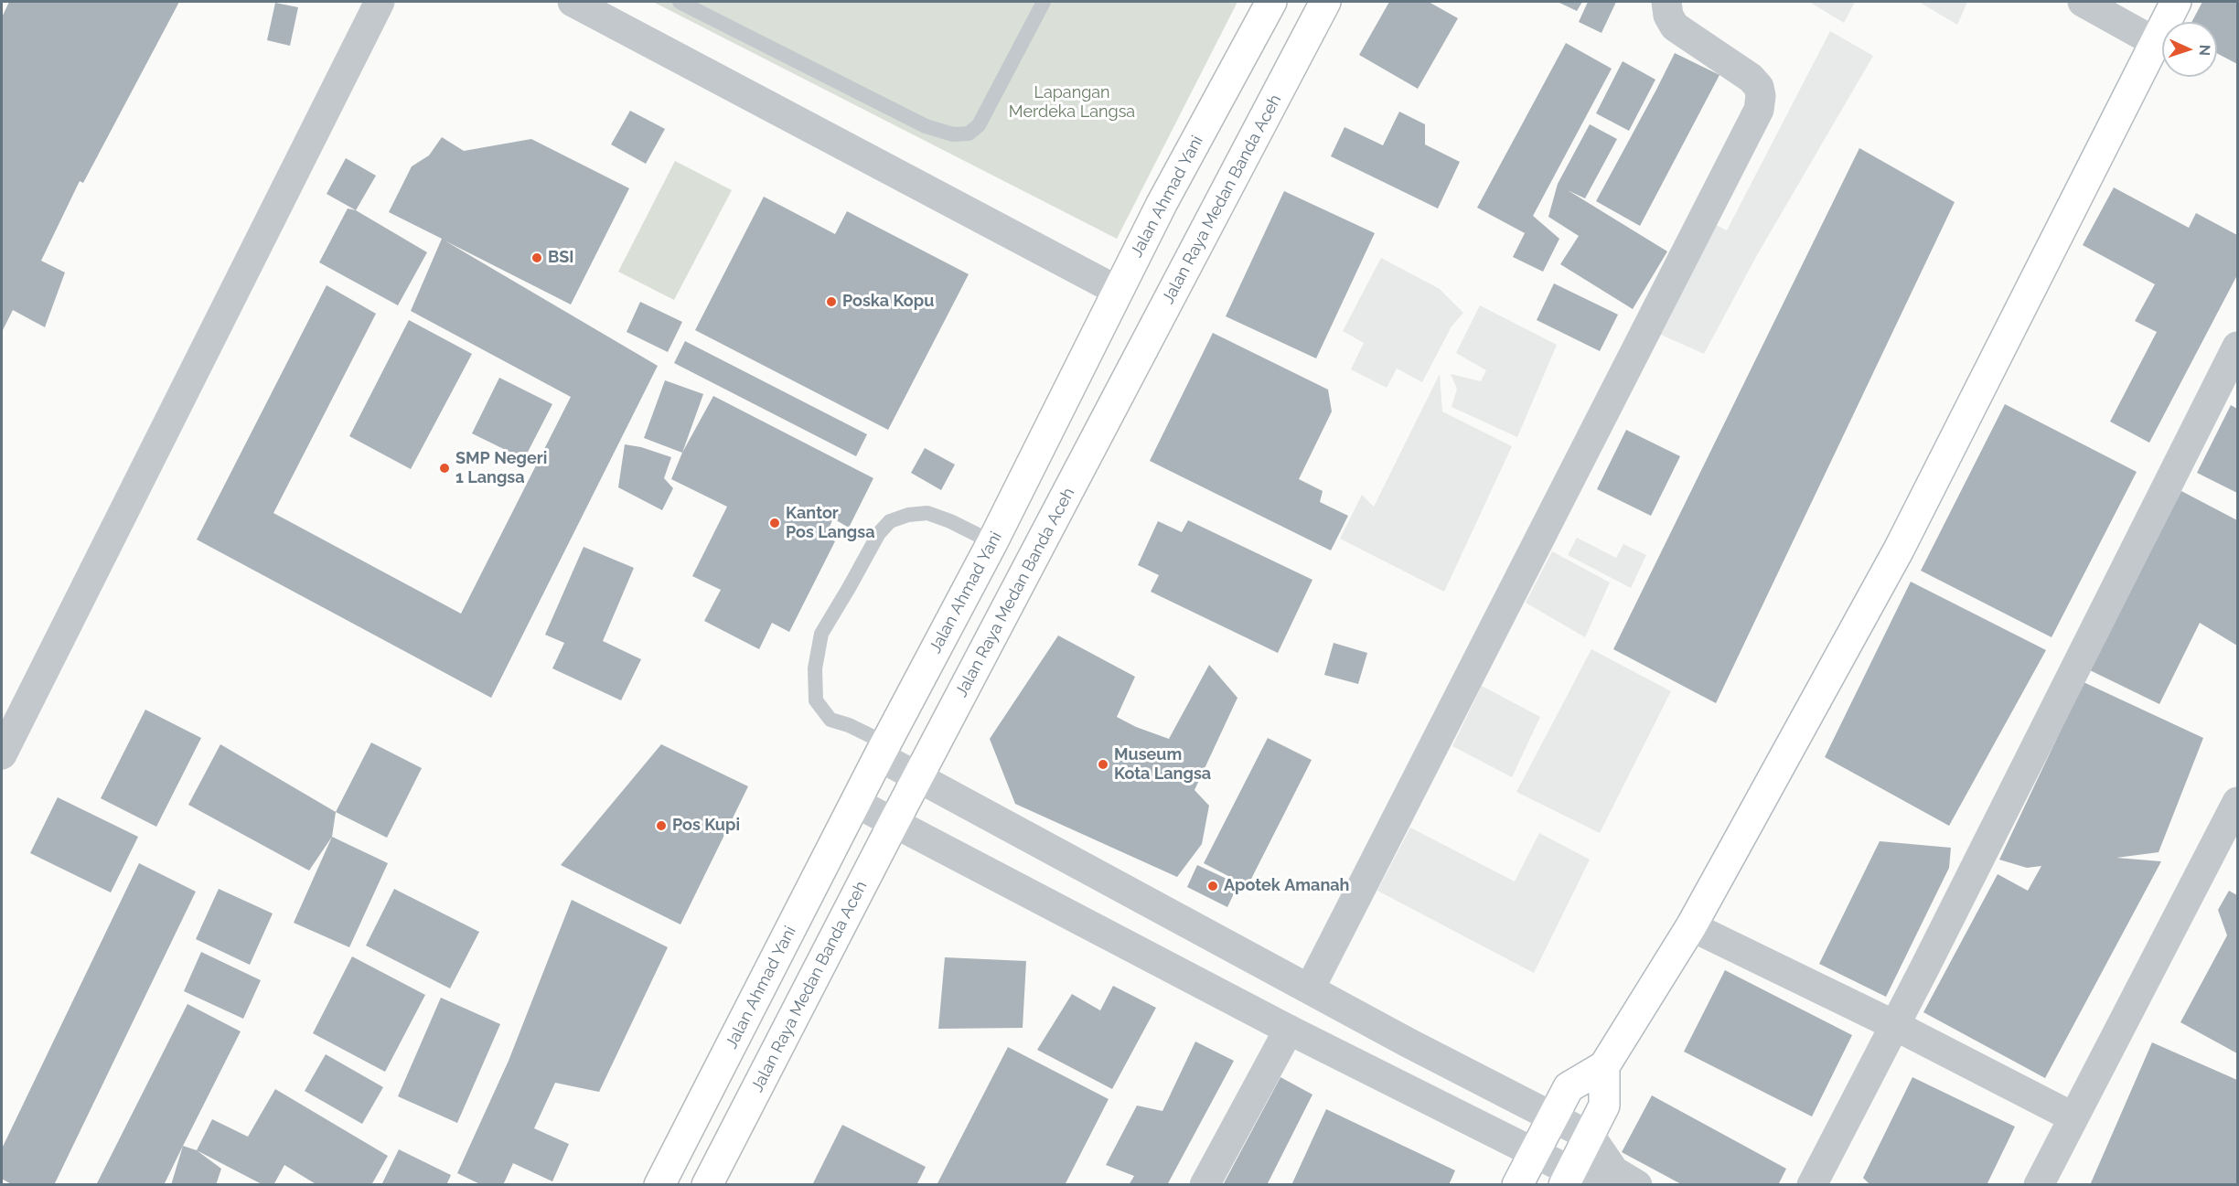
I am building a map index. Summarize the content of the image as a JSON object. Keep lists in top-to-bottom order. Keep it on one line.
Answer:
{"streets":{"main road":["Jalan Ahmad Yani","Jalan Raya Medan Banda Aceh"]},"parks":["Lapangan Merdeka Langsa"],"places":["BSI","Poska Kopu","SMP Negeri 1 Langsa","Kantor Pos Langsa","Museum Kota Langsa","Pos Kupi","Apotek Amanah"],"north":"right"}
